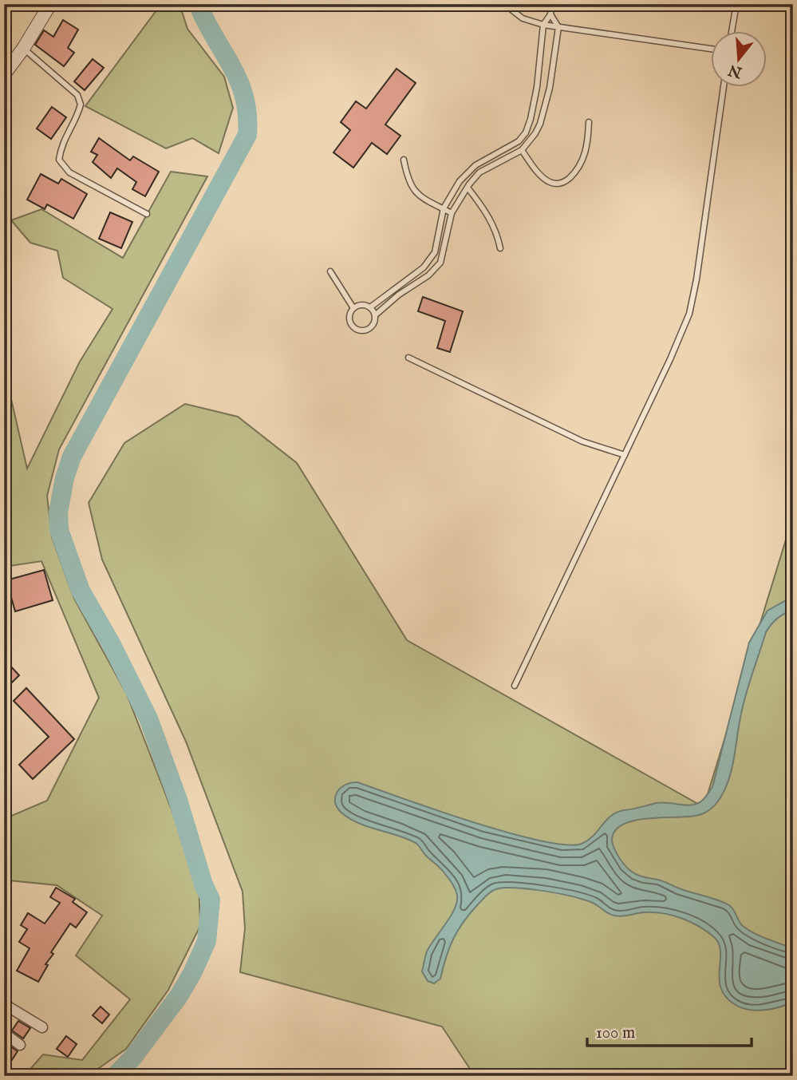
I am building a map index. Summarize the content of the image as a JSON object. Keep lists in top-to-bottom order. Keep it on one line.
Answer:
{"scale_bar":"100 m","north":"bottom"}
